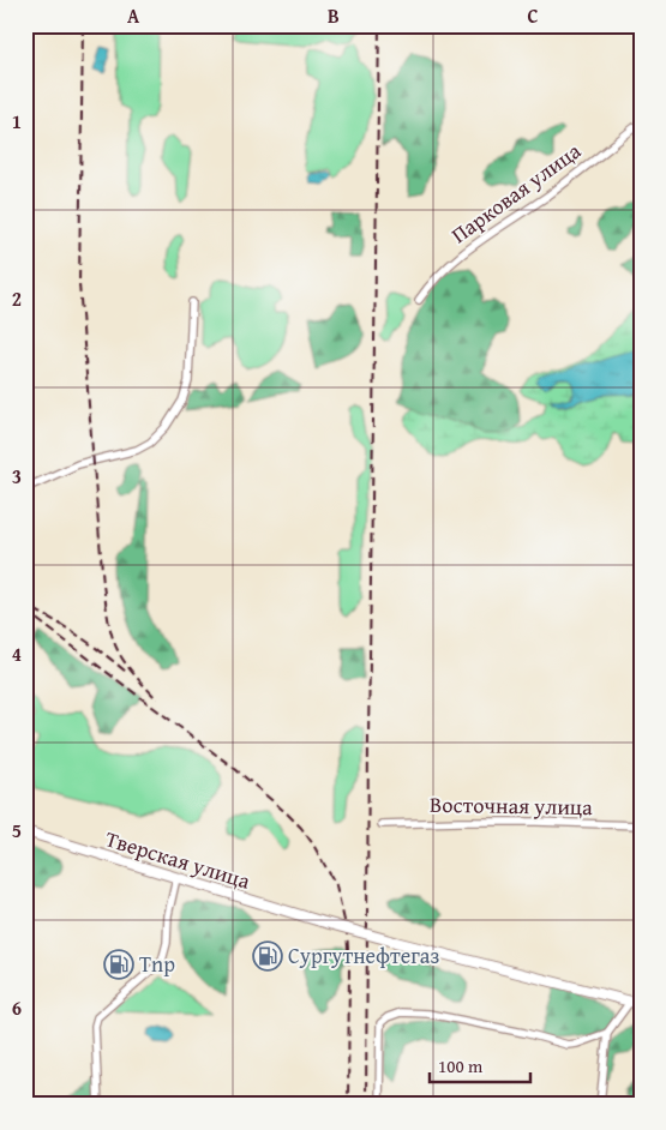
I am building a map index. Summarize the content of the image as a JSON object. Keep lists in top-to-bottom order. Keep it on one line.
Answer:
{"streets":{"main road":["Тверская улица"],"street":["Парковая улица","Восточная улица"]},"places":{"fuel station":["Сургутнефтегаз","Tnp"]},"scale_bar":"100 m","grid":{"columns":["A","B","C"],"rows":["1","2","3","4","5","6"]}}
